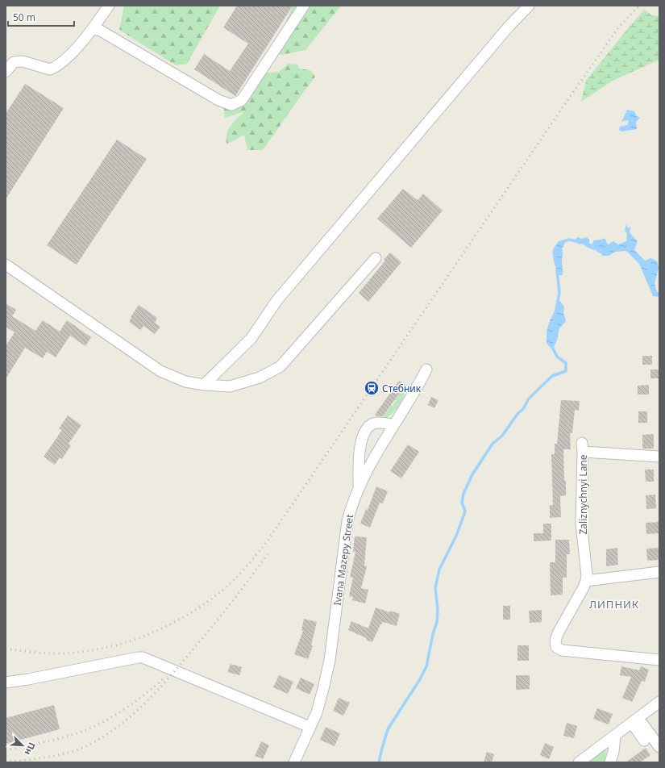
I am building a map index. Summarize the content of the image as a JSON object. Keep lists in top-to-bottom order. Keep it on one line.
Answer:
{"streets":{"street":["Zaliznychnyi Lane","Ivana Mazepy Street"]},"districts":["ЛИПНИК"],"places":{"station":["Стебник"]},"scale_bar":"50 m","north":"bottom right"}
